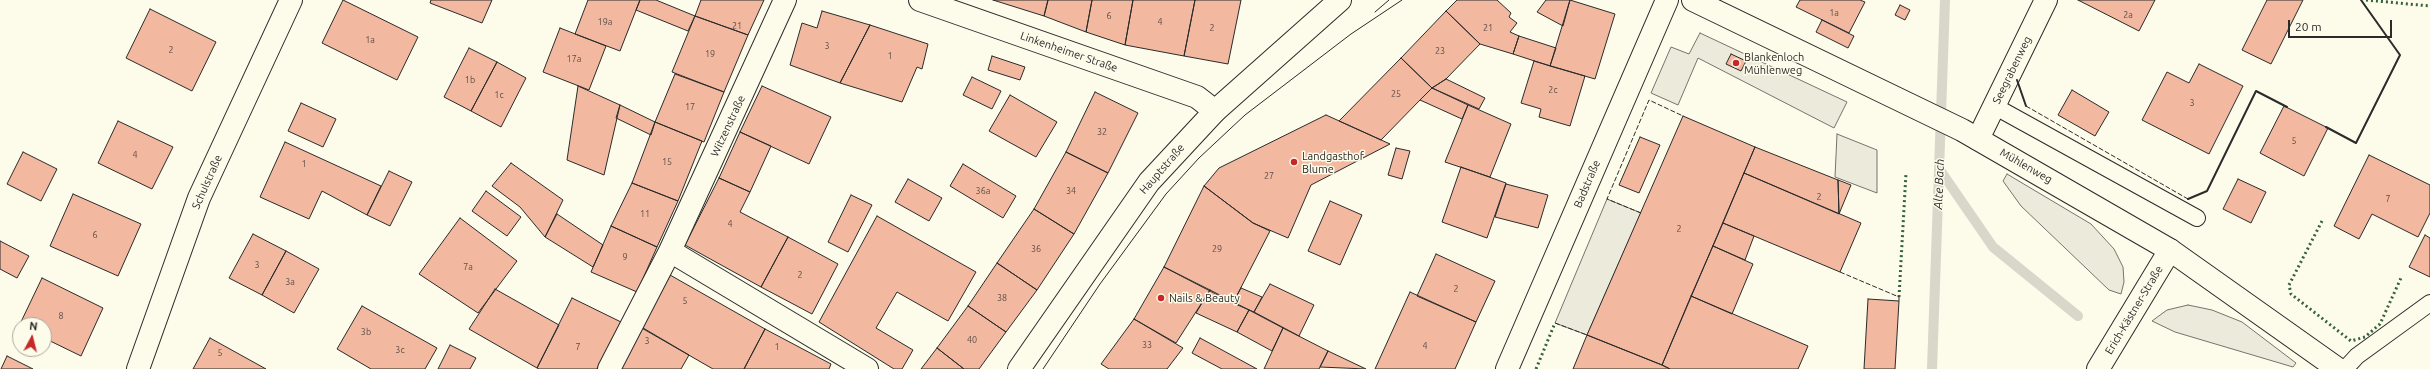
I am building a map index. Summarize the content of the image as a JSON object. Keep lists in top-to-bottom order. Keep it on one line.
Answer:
{"streets":{"street":["Linkenheimer Straße","Seegrabenweg","Witzenstraße","Mühlenweg","Hauptstraße","Schulstraße","Badstraße","Erich-Kästner-Straße"]},"crossings":[["Linkenheimer Straße","Hauptstraße"],["Seegrabenweg","Mühlenweg"],["Mühlenweg","Erich-Kästner-Straße"]],"water":["Alte Bach"],"places":["Blankenloch Mühlenweg","Landgasthof Blume","Nails & Beauty"],"house_numbers":["1a","2a","6","19a","4","21","2","21","1a","3","2","23","19","1","17a","1b","2c","25","1c","3","17","32","5","4","15","1","27","36a","34","2","7","11","4","2","6","36","29","9","3","7a","2","3a","2","38","5","8","3b","40","3","33","4","7","1","3c","5"],"scale_bar":"20 m","north":"top"}
